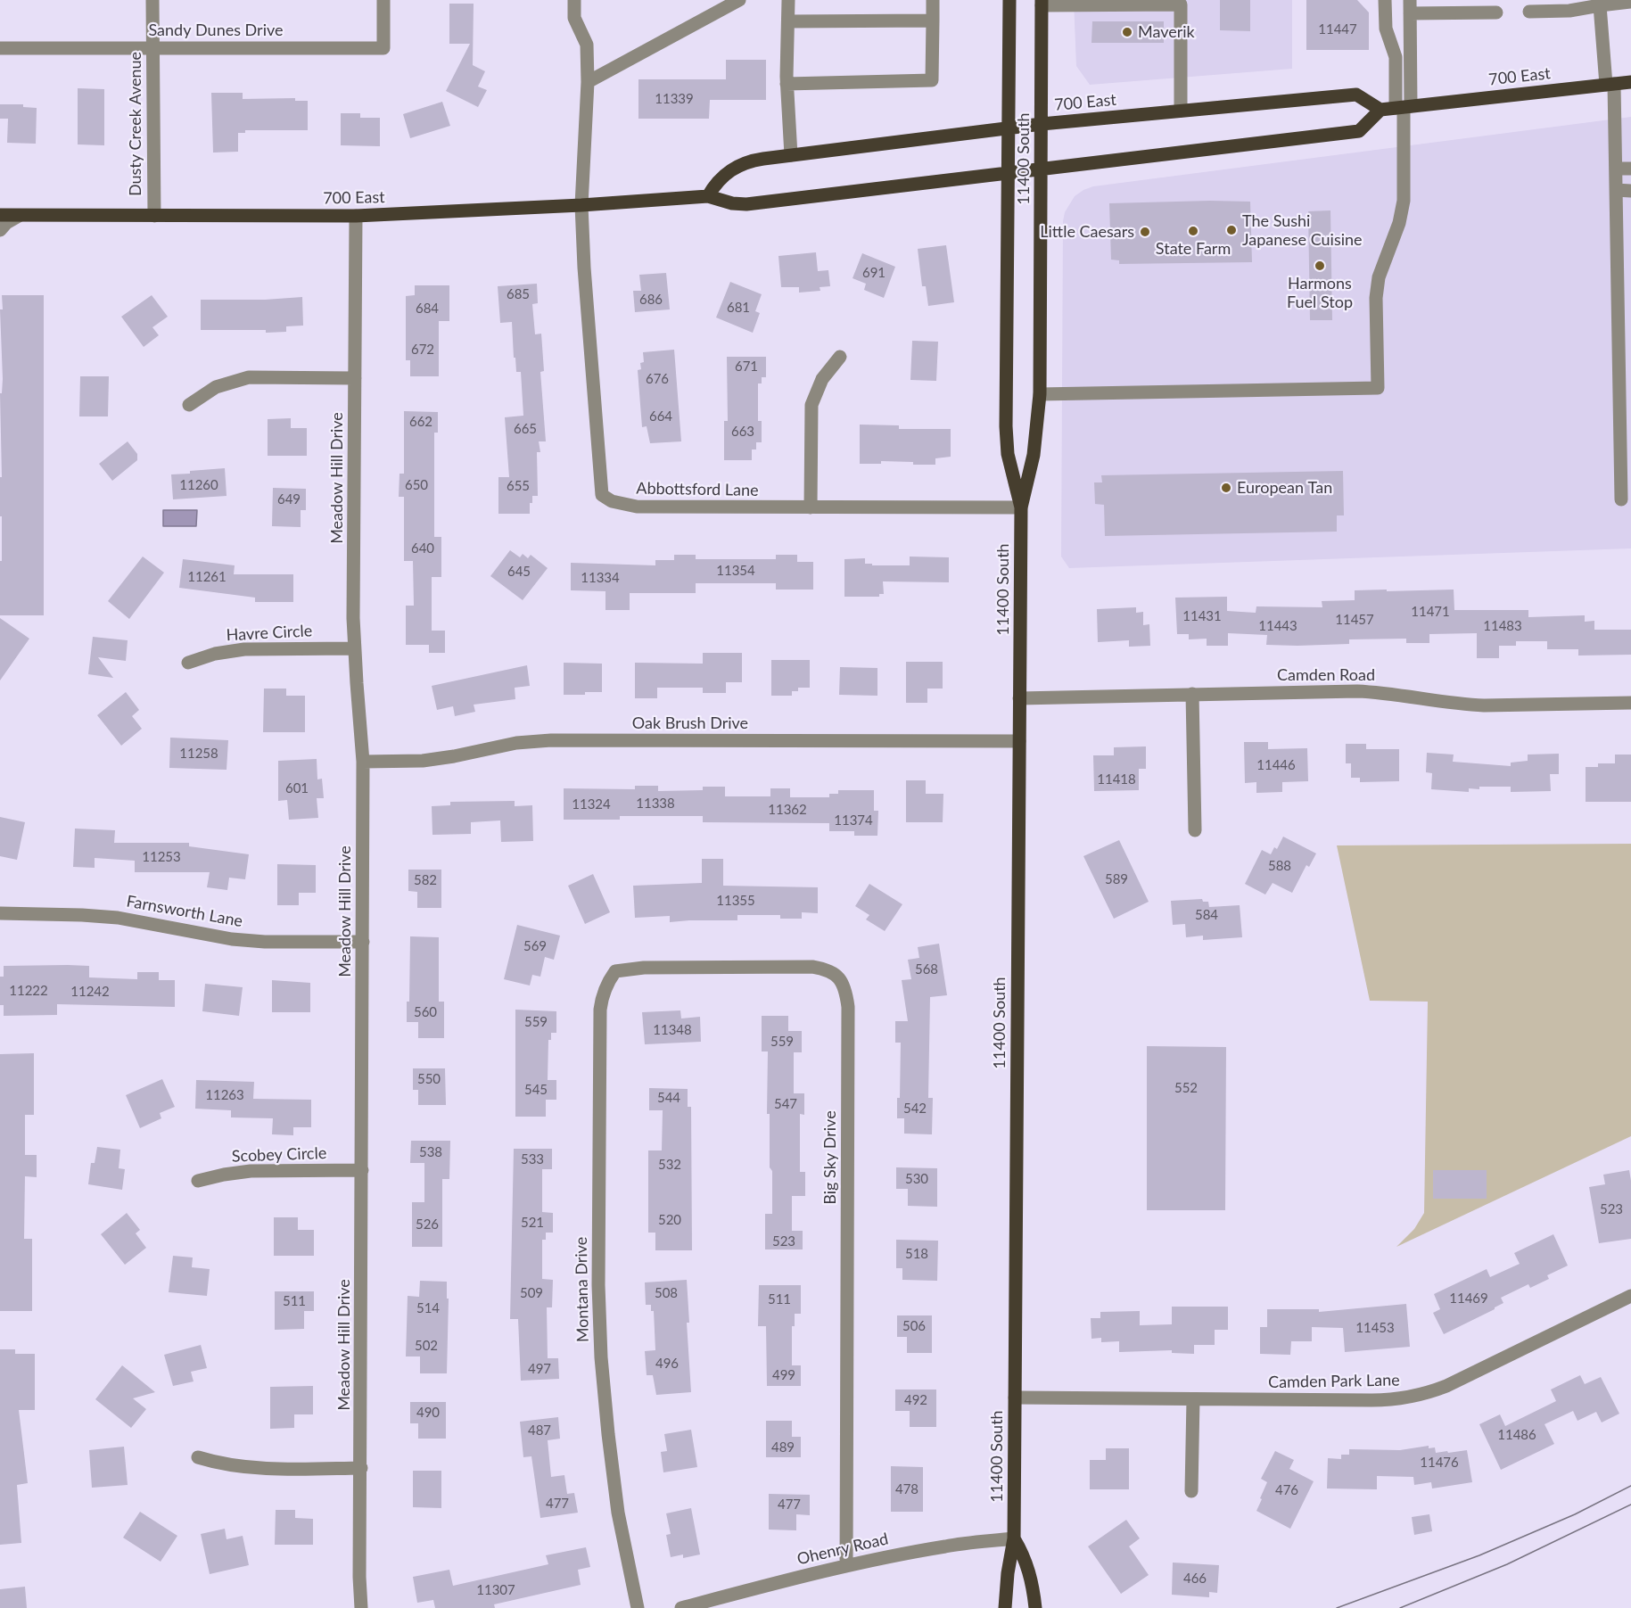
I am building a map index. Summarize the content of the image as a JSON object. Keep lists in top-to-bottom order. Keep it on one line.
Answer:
{"streets":{"main road":["700 East","11400 South"],"street":["Sandy Dunes Drive","Dusty Creek Avenue","Meadow Hill Drive","Abbottsford Lane","Havre Circle","Camden Road","Oak Brush Drive","Farnsworth Lane","Scobey Circle","Big Sky Drive","Montana Drive","Camden Park Lane","Ohenry Road"]},"crossings":[["Sandy Dunes Drive","Dusty Creek Avenue"],["700 East","Dusty Creek Avenue"],["700 East","11400 South"],["700 East","Meadow Hill Drive"],["700 East","Abbottsford Lane"],["11400 South","Abbottsford Lane"],["11400 South","Camden Road"],["11400 South","Oak Brush Drive"],["11400 South","Camden Park Lane"],["11400 South","Ohenry Road"],["Meadow Hill Drive","Havre Circle"],["Meadow Hill Drive","Oak Brush Drive"],["Meadow Hill Drive","Farnsworth Lane"],["Meadow Hill Drive","Scobey Circle"],["Big Sky Drive","Montana Drive"],["Big Sky Drive","Ohenry Road"]],"places":["Maverik","The Sushi Japanese Cuisine","State Farm","Little Caesars","Harmons Fuel Stop","European Tan"],"house_numbers":["11447","11339","691","685","686","681","684","672","671","676","664","662","665","663","11260","650","655","649","640","11354","645","11261","11334","11471","11431","11457","11443","11483","11258","11446","11418","601","11338","11324","11362","11374","11253","588","589","582","11355","584","569","568","11222","11242","560","559","11348","559","550","552","545","11263","544","547","542","538","533","532","530","523","520","521","526","523","518","509","508","11469","511","511","514","506","11453","502","496","497","499","492","490","487","11486","489","11476","478","476","477","477","466","11307"]}
